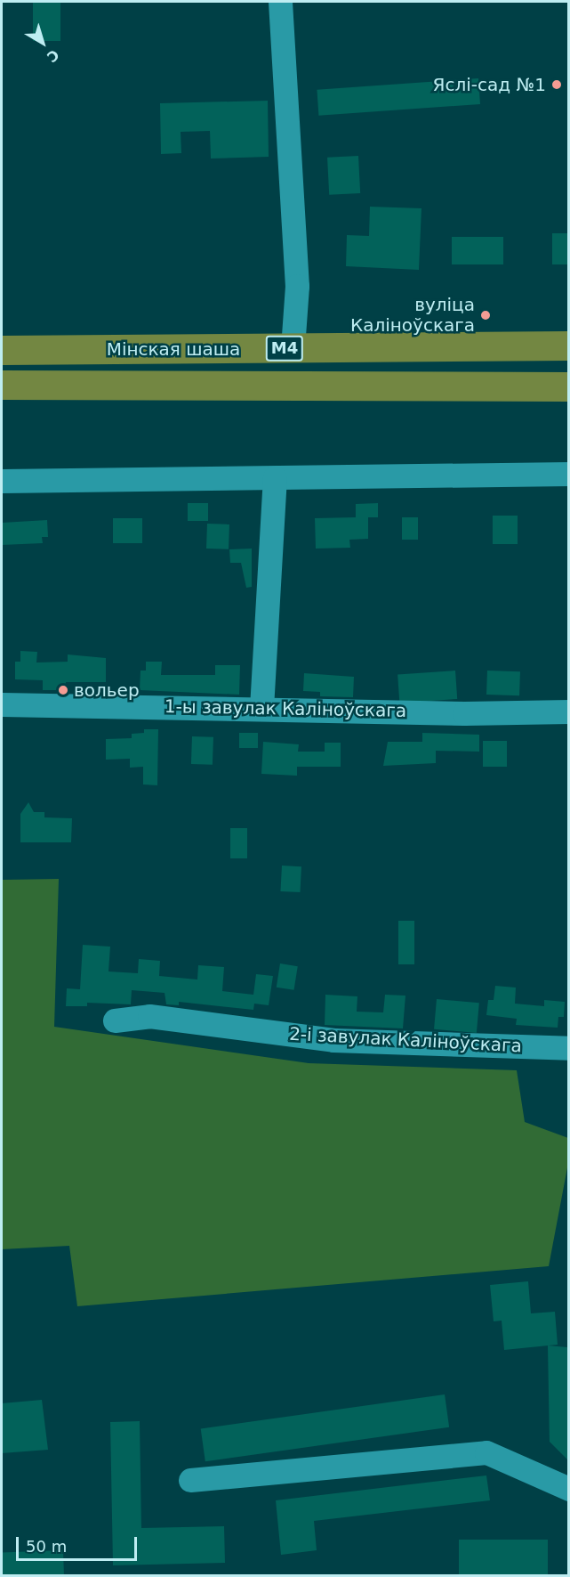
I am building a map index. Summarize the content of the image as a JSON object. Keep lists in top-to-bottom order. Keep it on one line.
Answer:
{"streets":{"main road":["М4","Мінская шаша"],"street":["1-ы завулак Каліноўскага","2-і завулак Каліноўскага"]},"places":["Яслі-сад №1","вуліца Каліноўскага","вольер"],"scale_bar":"50 m","north":"bottom right"}
